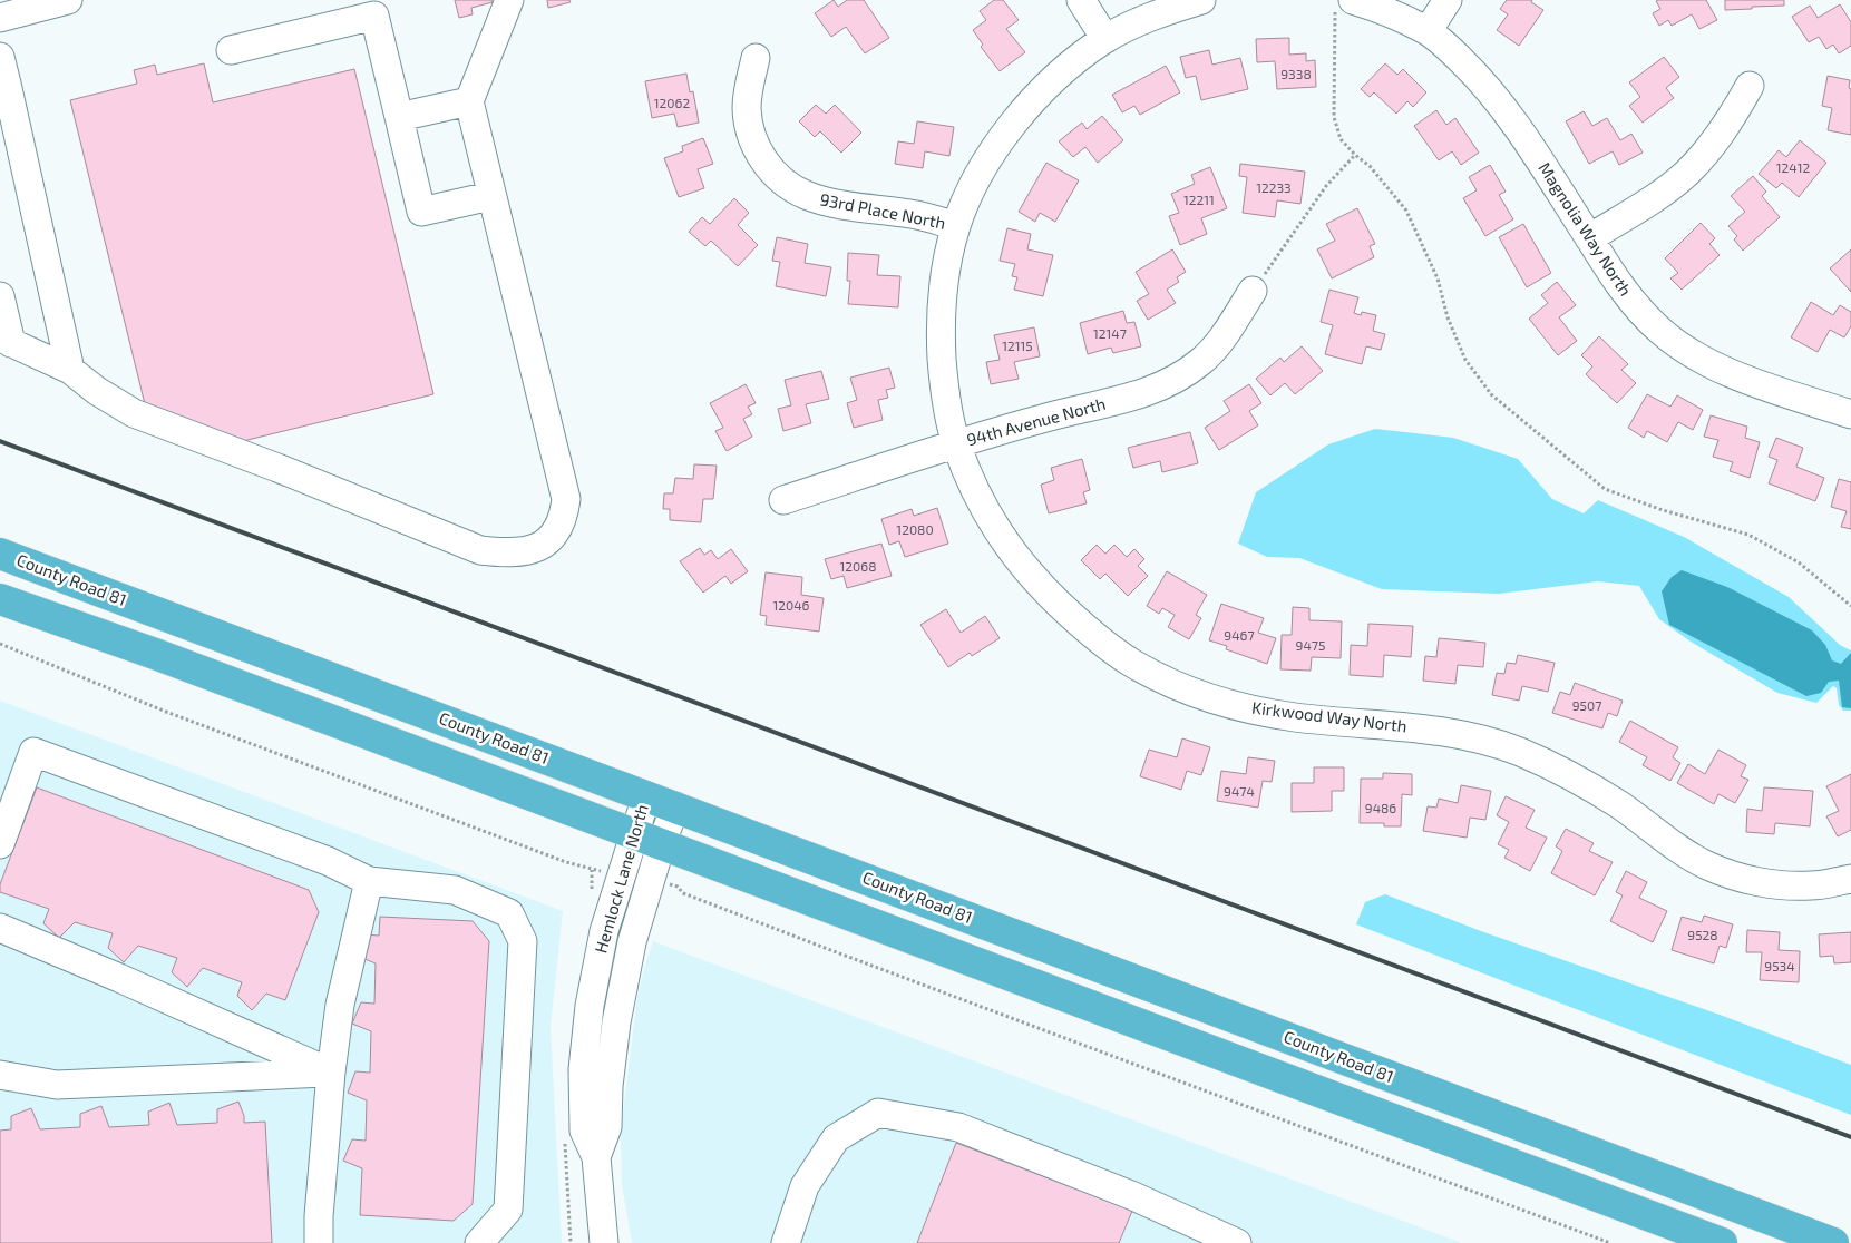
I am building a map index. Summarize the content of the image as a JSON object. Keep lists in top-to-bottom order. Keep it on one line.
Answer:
{"streets":{"highway":["County Road 81"],"street":["93rd Place North","Magnolia Way North","94th Avenue North","Kirkwood Way North","Hemlock Lane North"]},"crossings":[["93rd Place North","Kirkwood Way North"],["94th Avenue North","Kirkwood Way North"],["County Road 81","Hemlock Lane North"]],"house_numbers":["9338","12062","12412","12233","12211","12147","12115","12080","12068","12046","9467","9475","9507","9474","9486","9528","9534"]}
